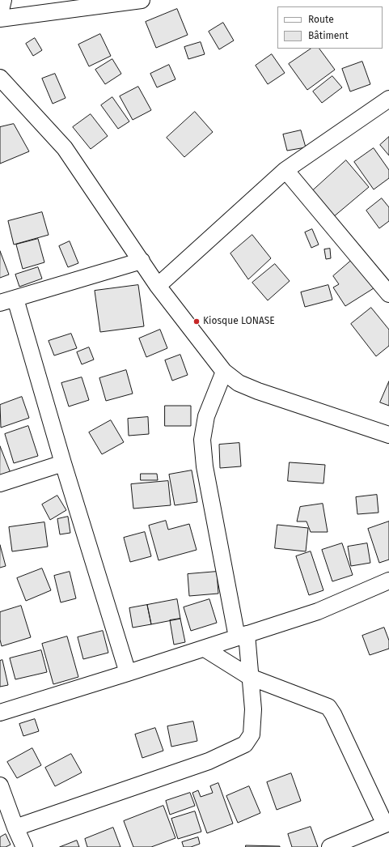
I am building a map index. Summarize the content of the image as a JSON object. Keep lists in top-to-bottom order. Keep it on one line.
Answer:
{"places":["Kiosque LONASE"],"legend":["Route","Bâtiment"]}
